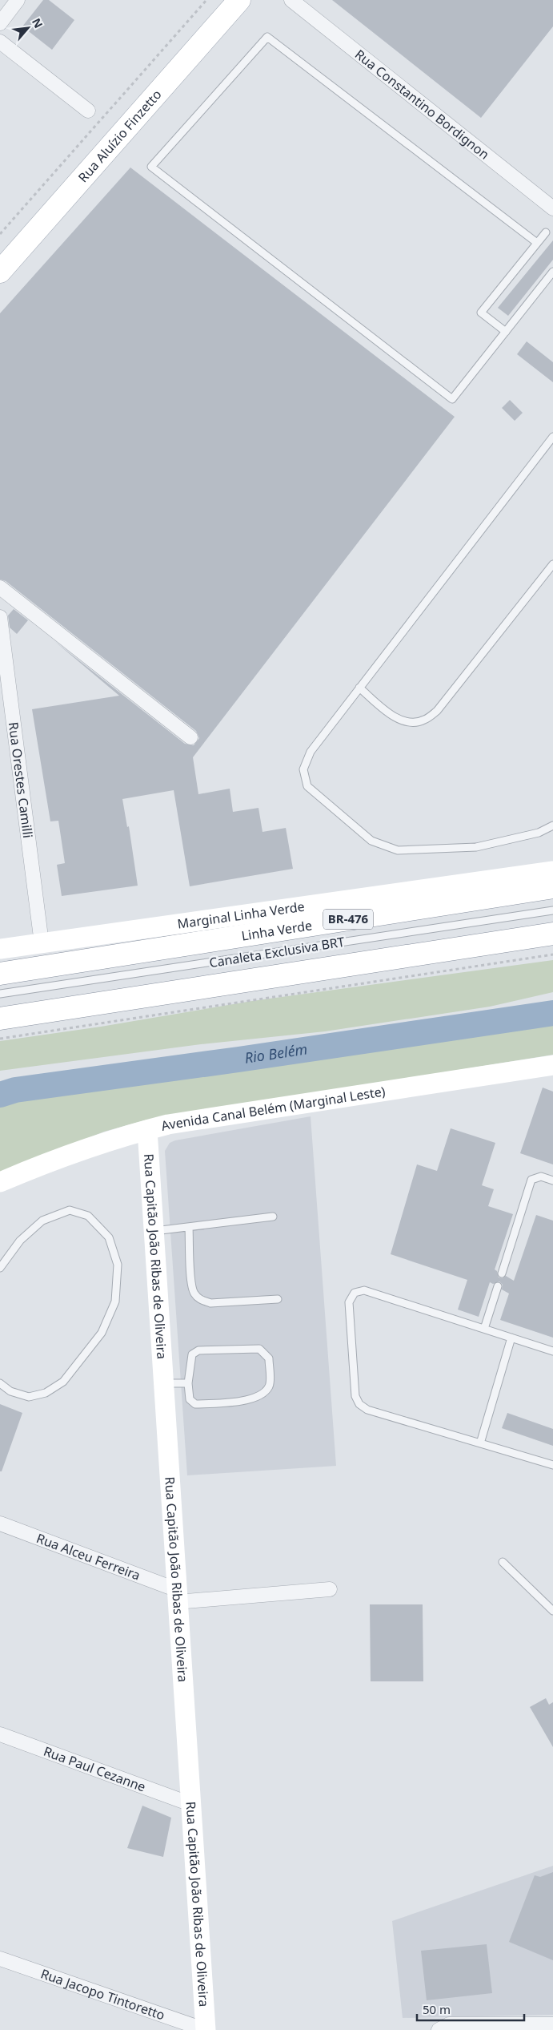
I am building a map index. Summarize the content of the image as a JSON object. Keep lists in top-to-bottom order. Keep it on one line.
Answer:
{"streets":{"main road":["Rua Aluízio Finzetto","BR-476","Linha Verde"],"street":["Rua Constantino Bordignon","Rua Orestes Camilli","Marginal Linha Verde","Avenida Canal Belém (Marginal Leste)","Rua Capitão João Ribas de Oliveira","Rua Alceu Ferreira","Rua Paul Cezanne","Rua Jacopo Tintoretto"],"lane":["Canaleta Exclusiva BRT"]},"crossings":[["Rua Orestes Camilli","Marginal Linha Verde"],["Avenida Canal Belém (Marginal Leste)","Rua Capitão João Ribas de Oliveira"],["Rua Capitão João Ribas de Oliveira","Rua Alceu Ferreira"],["Rua Capitão João Ribas de Oliveira","Rua Paul Cezanne"],["Rua Capitão João Ribas de Oliveira","Rua Jacopo Tintoretto"]],"water":["Rio Belém"],"scale_bar":"50 m","north":"top right"}
